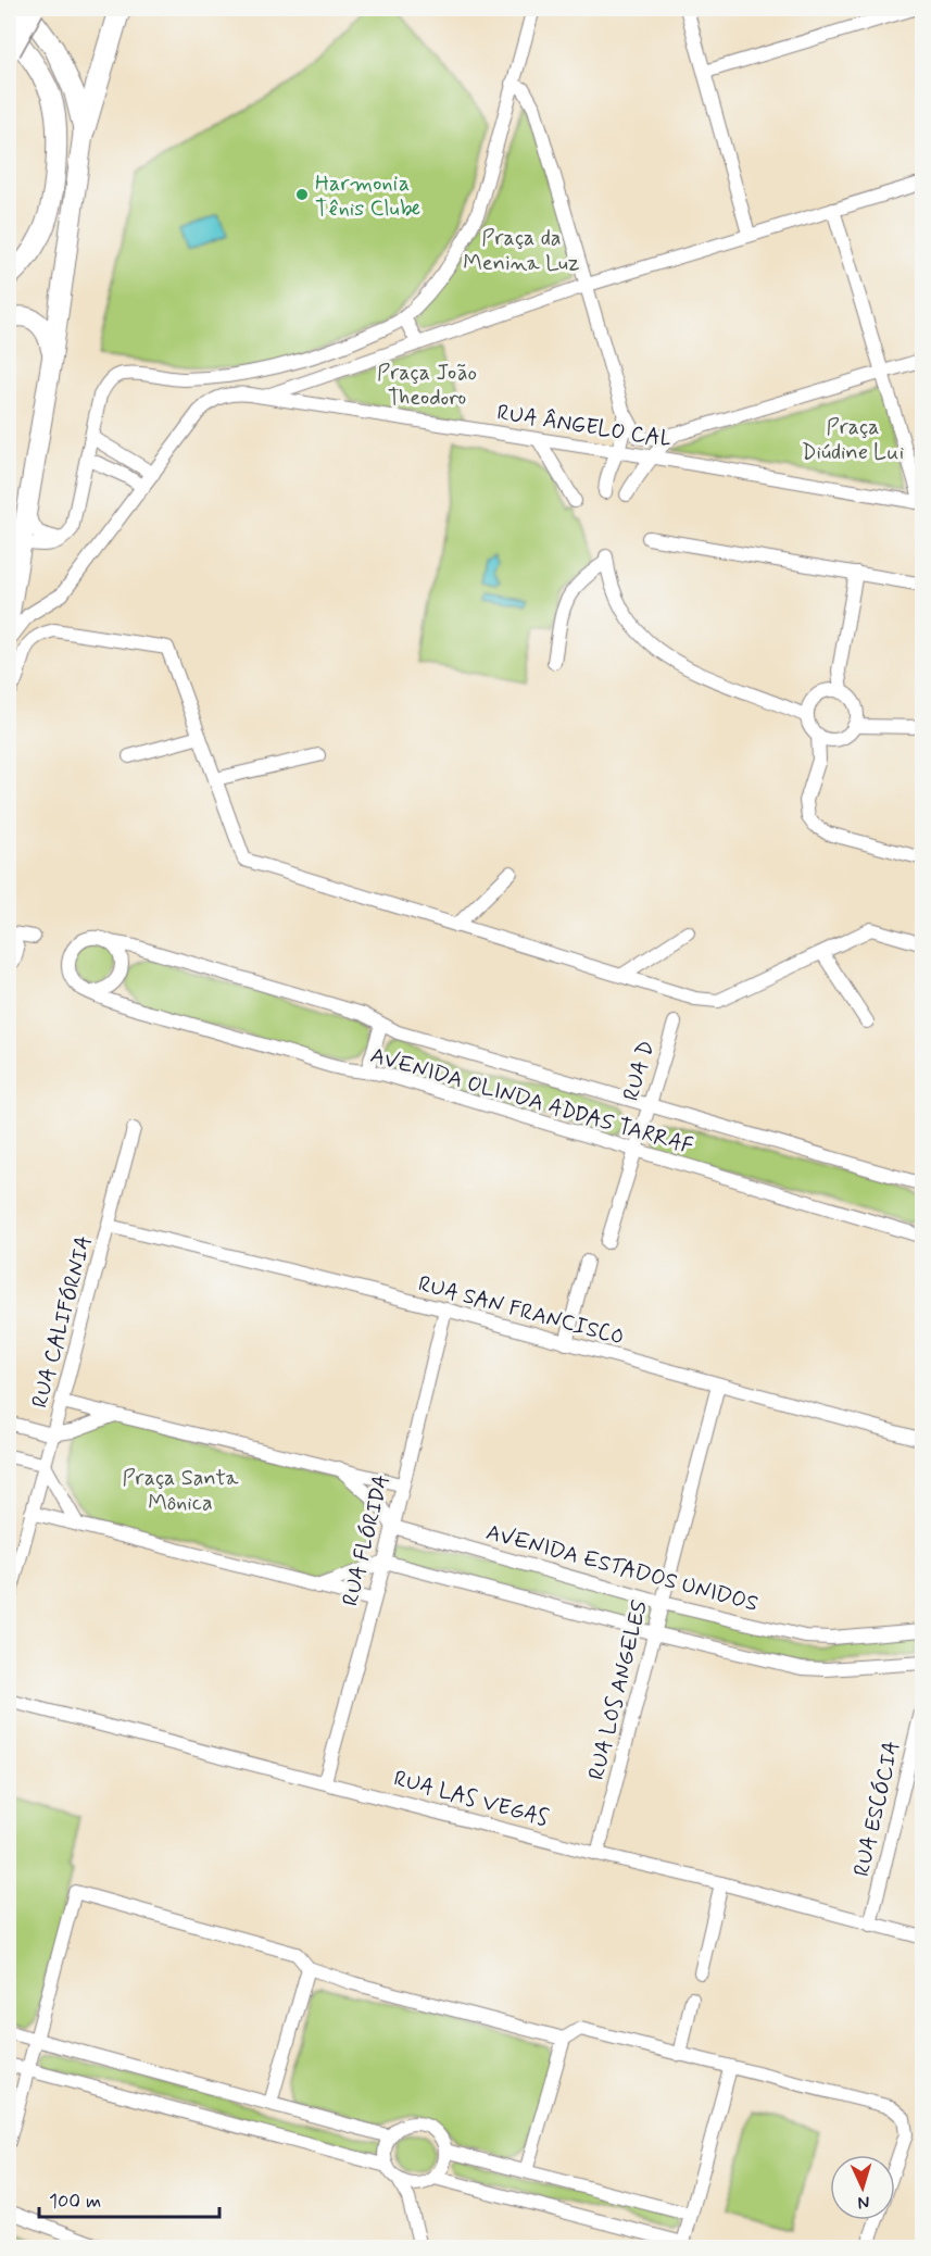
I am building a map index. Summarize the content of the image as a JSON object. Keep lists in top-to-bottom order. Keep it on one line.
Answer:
{"streets":{"street":["RUA ÂNGELO CAL","RUA D","AVENIDA OLINDA ADDAS TARRAF","RUA SAN FRANCISCO","RUA CALIFÓRNIA","RUA FLÓRIDA","AVENIDA ESTADOS UNIDOS","RUA LOS ANGELES","RUA LAS VEGAS","RUA ESCÓCIA"]},"crossings":[["RUA D","AVENIDA OLINDA ADDAS TARRAF"],["RUA SAN FRANCISCO","RUA CALIFÓRNIA"],["RUA SAN FRANCISCO","RUA FLÓRIDA"],["RUA SAN FRANCISCO","RUA LOS ANGELES"],["RUA FLÓRIDA","AVENIDA ESTADOS UNIDOS"],["RUA FLÓRIDA","RUA LAS VEGAS"],["AVENIDA ESTADOS UNIDOS","RUA LOS ANGELES"],["RUA LOS ANGELES","RUA LAS VEGAS"],["RUA LAS VEGAS","RUA ESCÓCIA"]],"parks":["Praça da Menina Luz","Praça João Theodoro","Praça Diúdine Lui","Praça Santa Mônica"],"places":["Harmonia Tênis Clube"],"scale_bar":"100 m","north":"bottom"}
